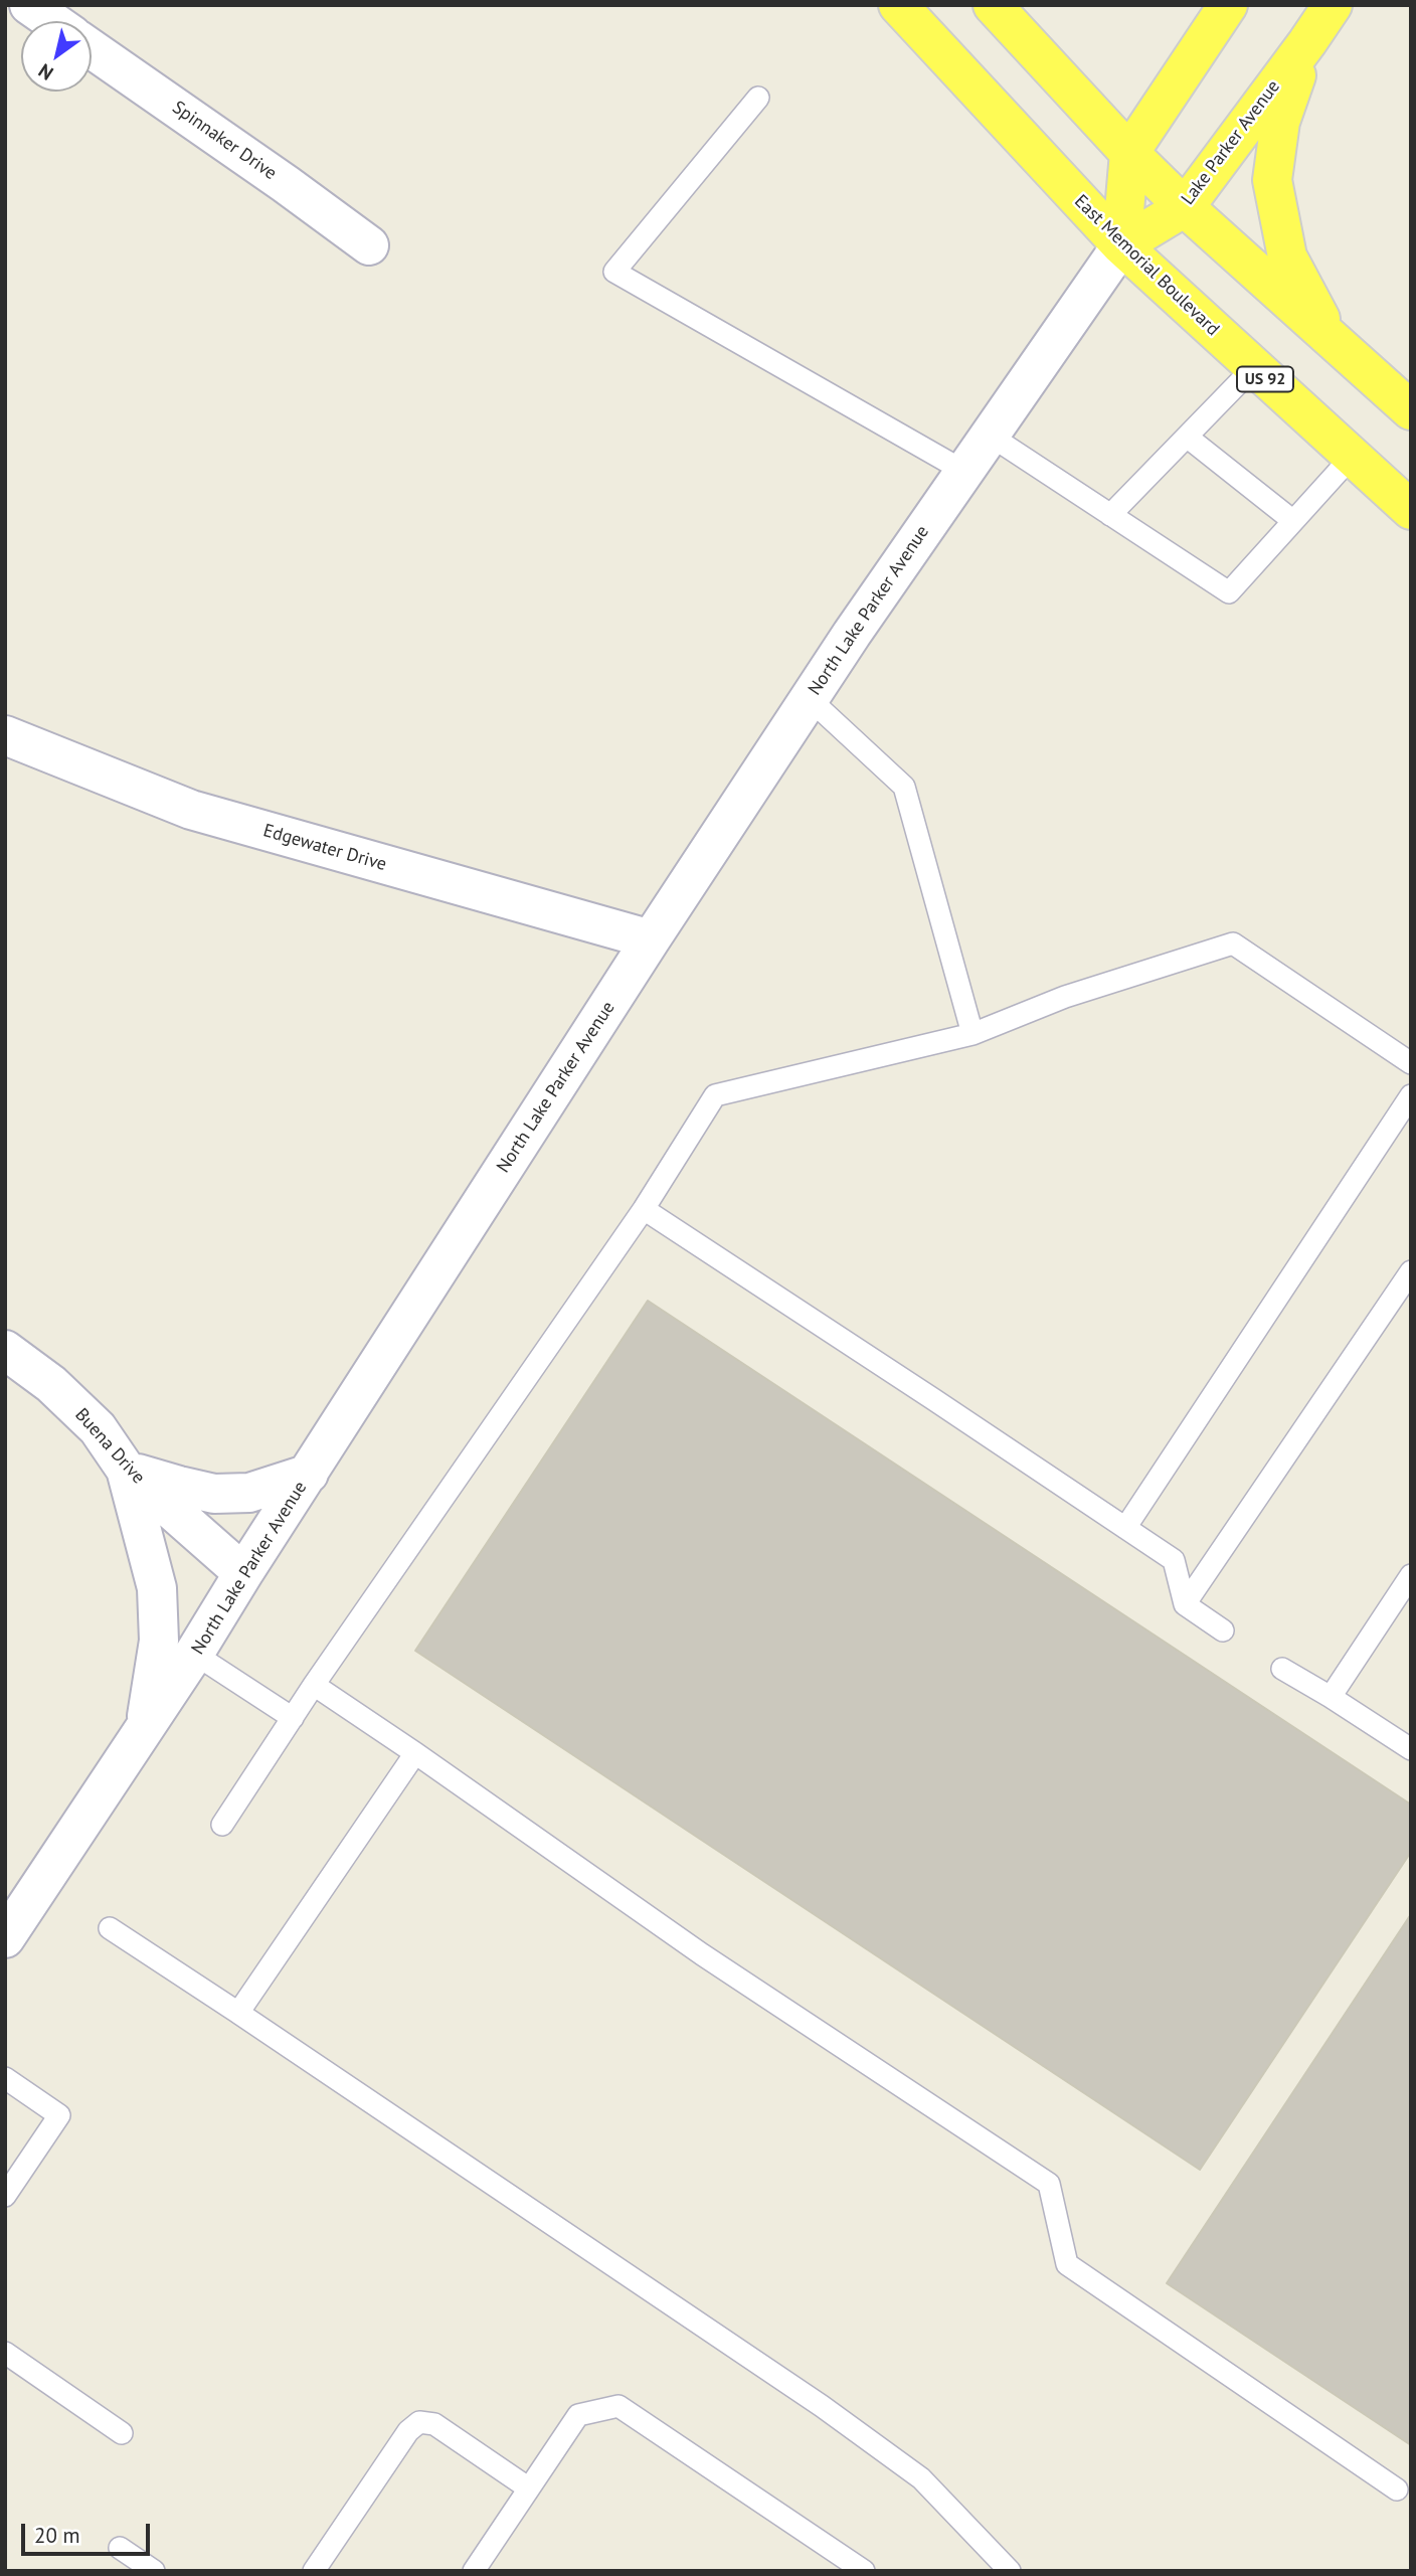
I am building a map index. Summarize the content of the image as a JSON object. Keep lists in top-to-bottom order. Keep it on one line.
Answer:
{"streets":{"main road":["Lake Parker Avenue","East Memorial Boulevard","US 92"],"street":["Spinnaker Drive","North Lake Parker Avenue","Edgewater Drive","Buena Drive"]},"crossings":[["Lake Parker Avenue","East Memorial Boulevard"],["Lake Parker Avenue","North Lake Parker Avenue"],["East Memorial Boulevard","North Lake Parker Avenue"],["North Lake Parker Avenue","Edgewater Drive"],["North Lake Parker Avenue","Buena Drive"]],"scale_bar":"20 m","north":"bottom left"}
